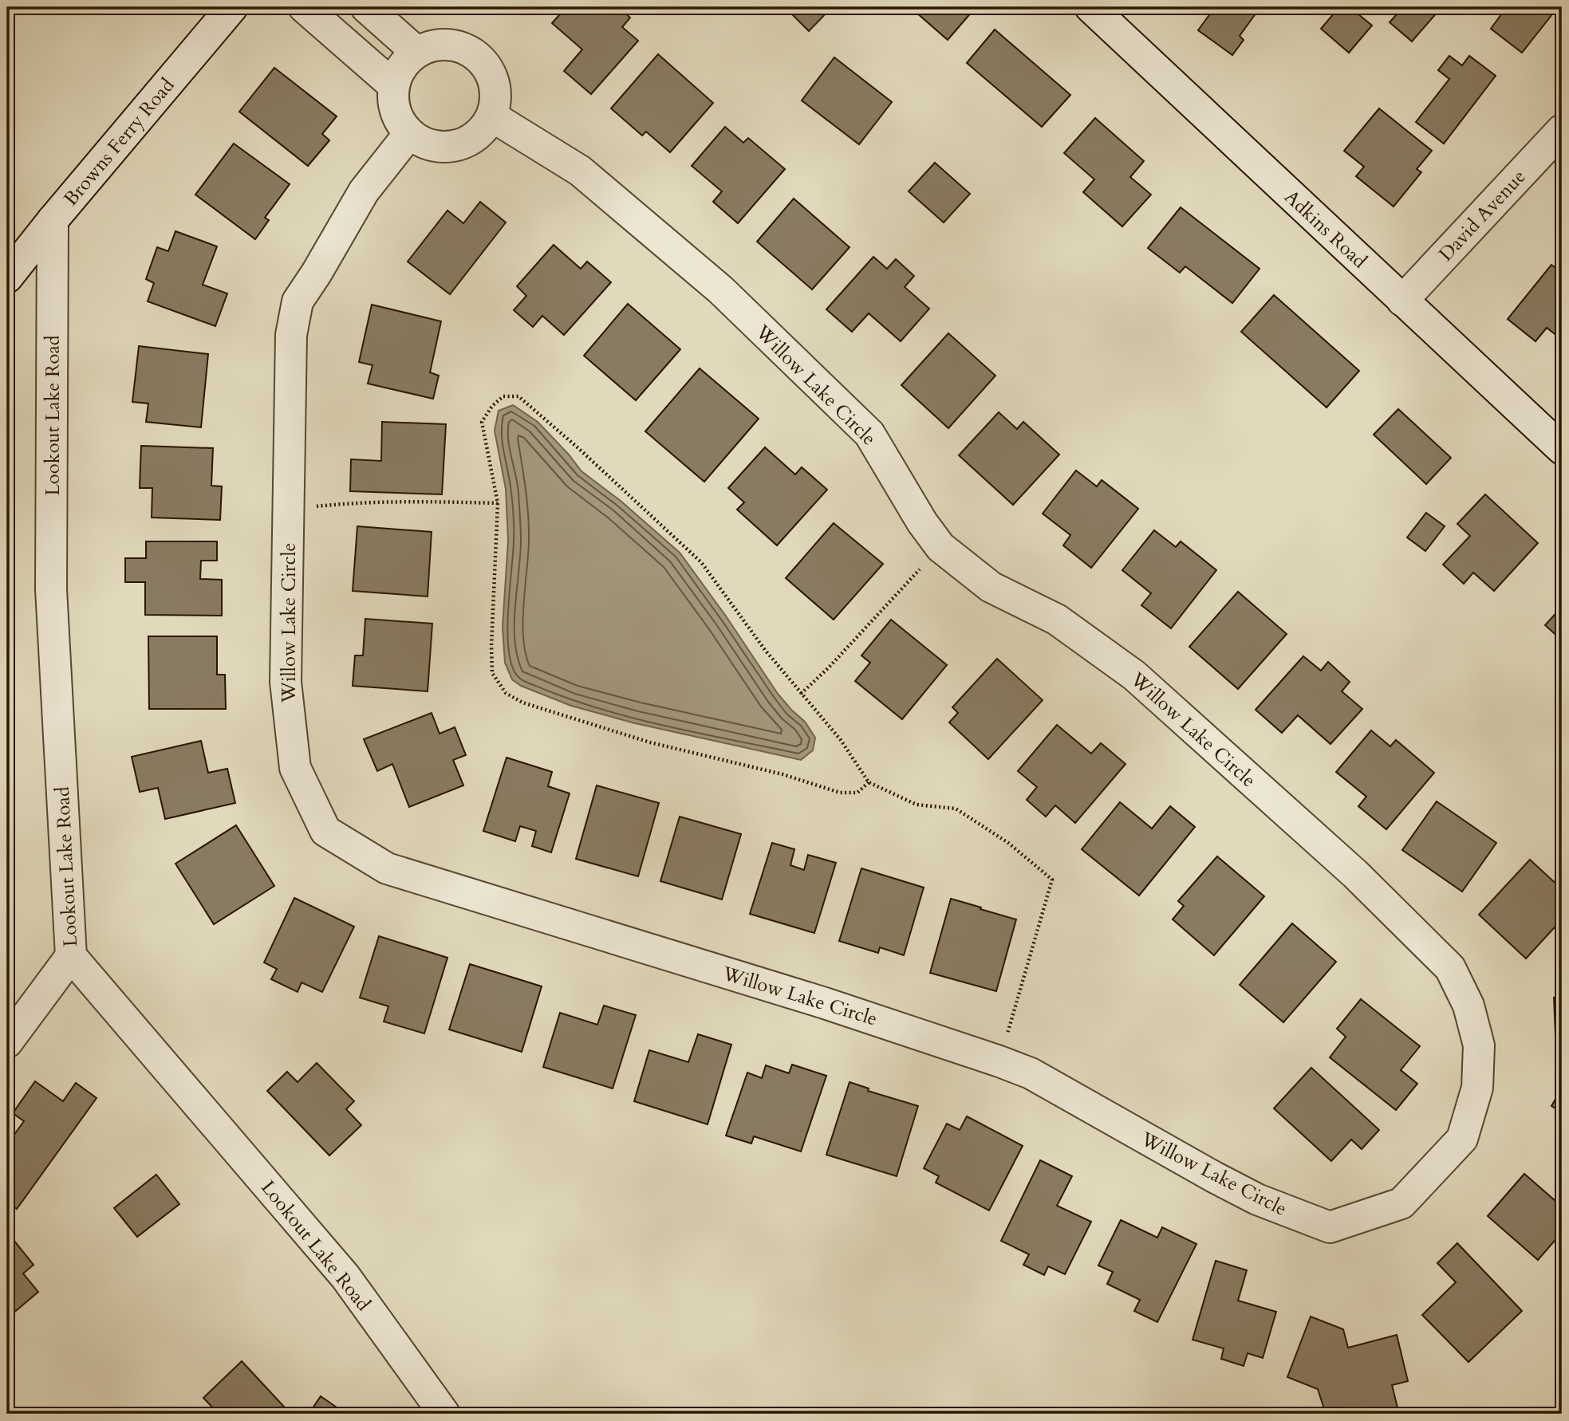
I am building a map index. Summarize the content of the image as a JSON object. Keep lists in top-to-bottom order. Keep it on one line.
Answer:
{"streets":{"street":["Browns Ferry Road","David Avenue","Adkins Road","Willow Lake Circle","Lookout Lake Road"]},"crossings":[["Browns Ferry Road","Lookout Lake Road"],["David Avenue","Adkins Road"]]}
